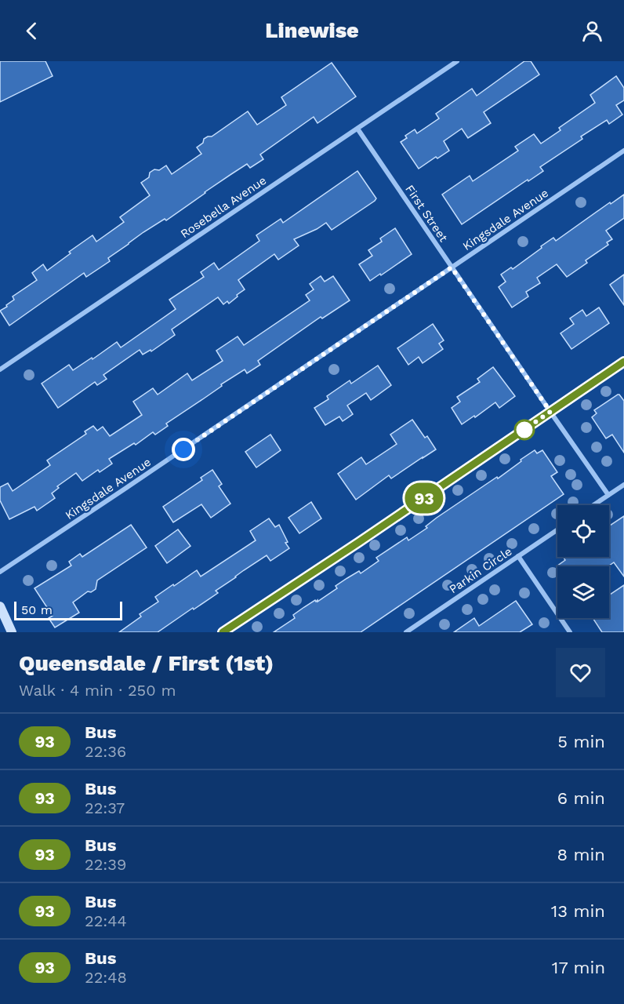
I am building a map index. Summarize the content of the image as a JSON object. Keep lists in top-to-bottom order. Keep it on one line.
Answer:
{"streets":{"street":["Rosebella Avenue","First Street","Kingsdale Avenue","Parkin Circle"]},"crossings":[["Rosebella Avenue","First Street"],["First Street","Kingsdale Avenue"]],"lines":["bus line 93"],"scale_bar":"50 m","page":{"header":"Linewise","on_map":"93","scale":"50 m","heading":["Queensdale / First (1st)","Walk · 4 min · 250 m"],"list":[{"mark":"93","name":"Bus","note":"22:36","value":"5 min"},{"mark":"93","name":"Bus","note":"22:37","value":"6 min"},{"mark":"93","name":"Bus","note":"22:39","value":"8 min"},{"mark":"93","name":"Bus","note":"22:44","value":"13 min"},{"mark":"93","name":"Bus","note":"22:48","value":"17 min"}]}}
